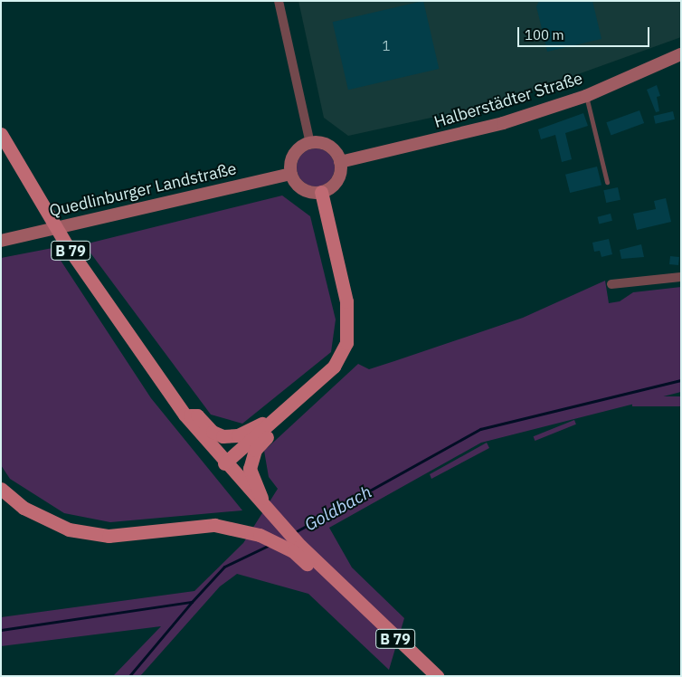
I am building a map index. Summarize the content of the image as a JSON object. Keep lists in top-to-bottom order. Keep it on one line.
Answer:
{"streets":{"main road":["Halberstädter Straße","Quedlinburger Landstraße","B 79"]},"crossings":[["Halberstädter Straße","Quedlinburger Landstraße"]],"water":["Goldbach"],"house_numbers":["1"],"scale_bar":"100 m"}
